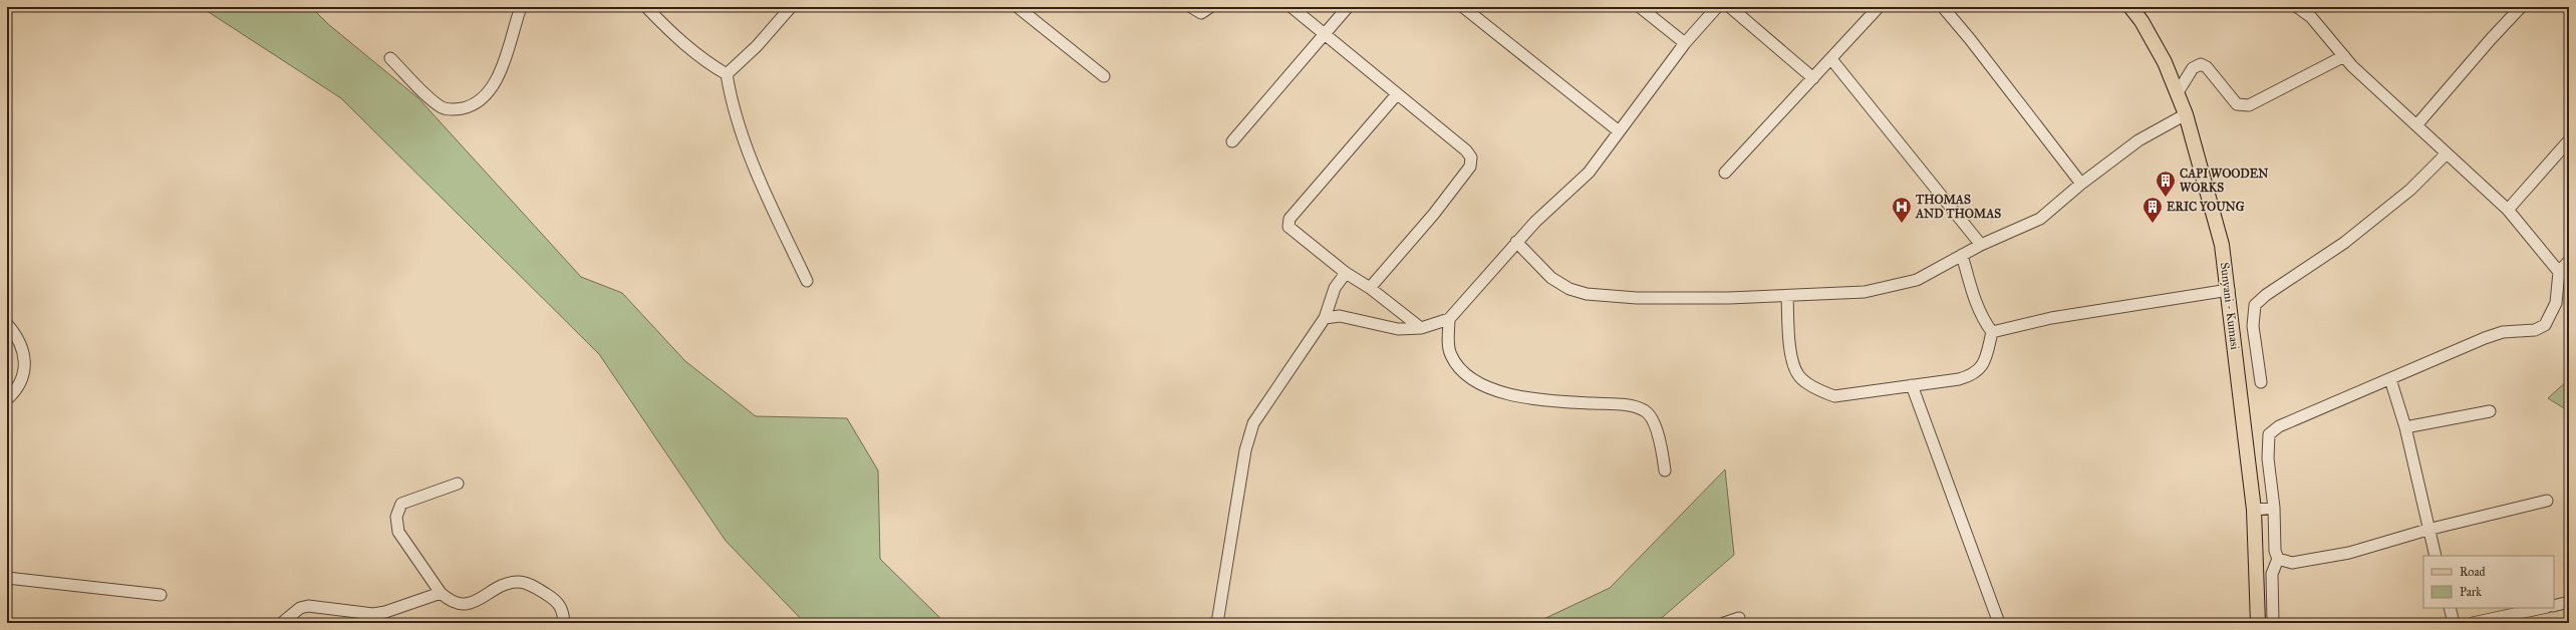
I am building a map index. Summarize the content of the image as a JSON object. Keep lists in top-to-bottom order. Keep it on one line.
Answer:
{"streets":{"main road":["Sunyani - Kumasi"]},"places":{"building":["CAPI WOODEN WORKS","ERIC YOUNG"],"hospital":["THOMAS AND THOMAS"]},"legend":["Road","Park"]}
